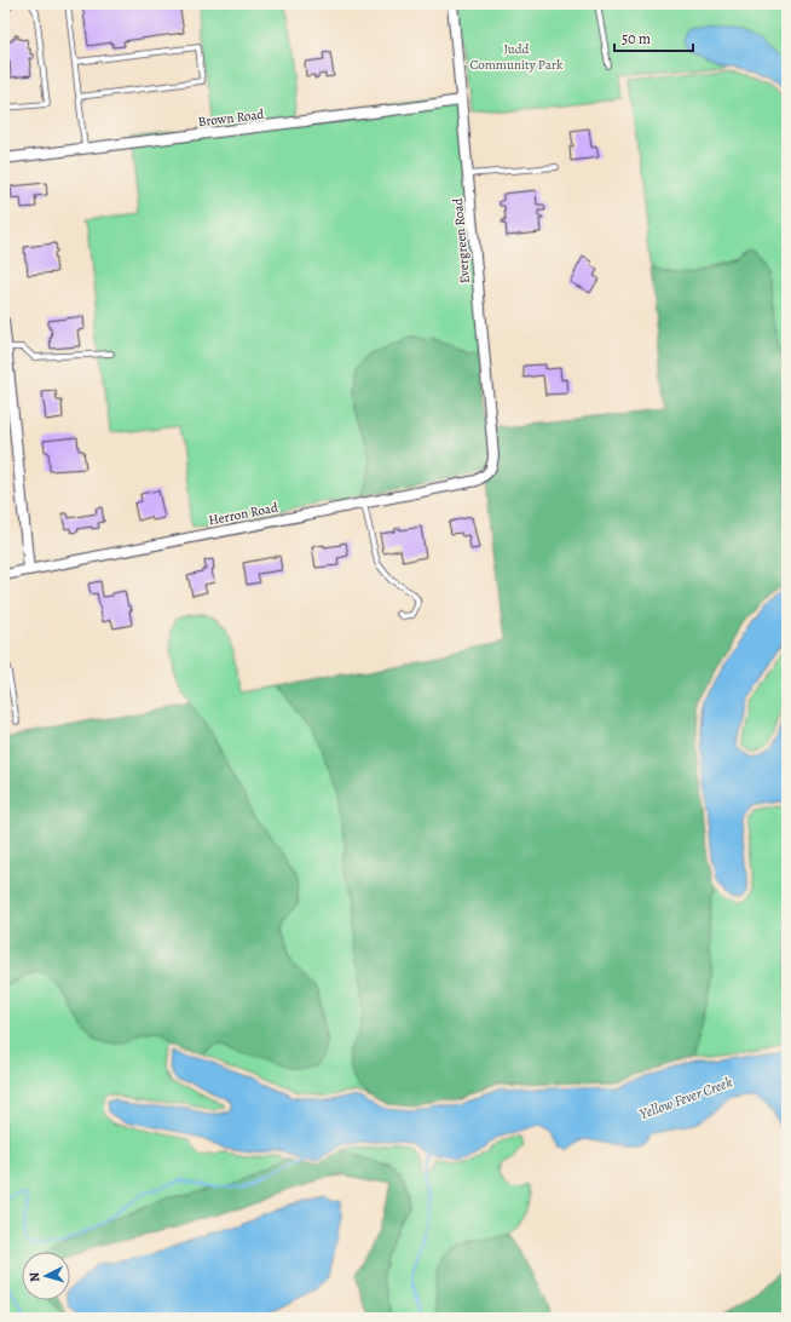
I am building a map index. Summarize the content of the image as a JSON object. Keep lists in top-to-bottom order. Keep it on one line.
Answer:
{"streets":{"street":["Brown Road","Evergreen Road","Herron Road"]},"crossings":[["Brown Road","Evergreen Road"],["Evergreen Road","Herron Road"]],"water":["Yellow Fever Creek"],"parks":["Judd Community Park"],"scale_bar":"50 m","north":"left"}
